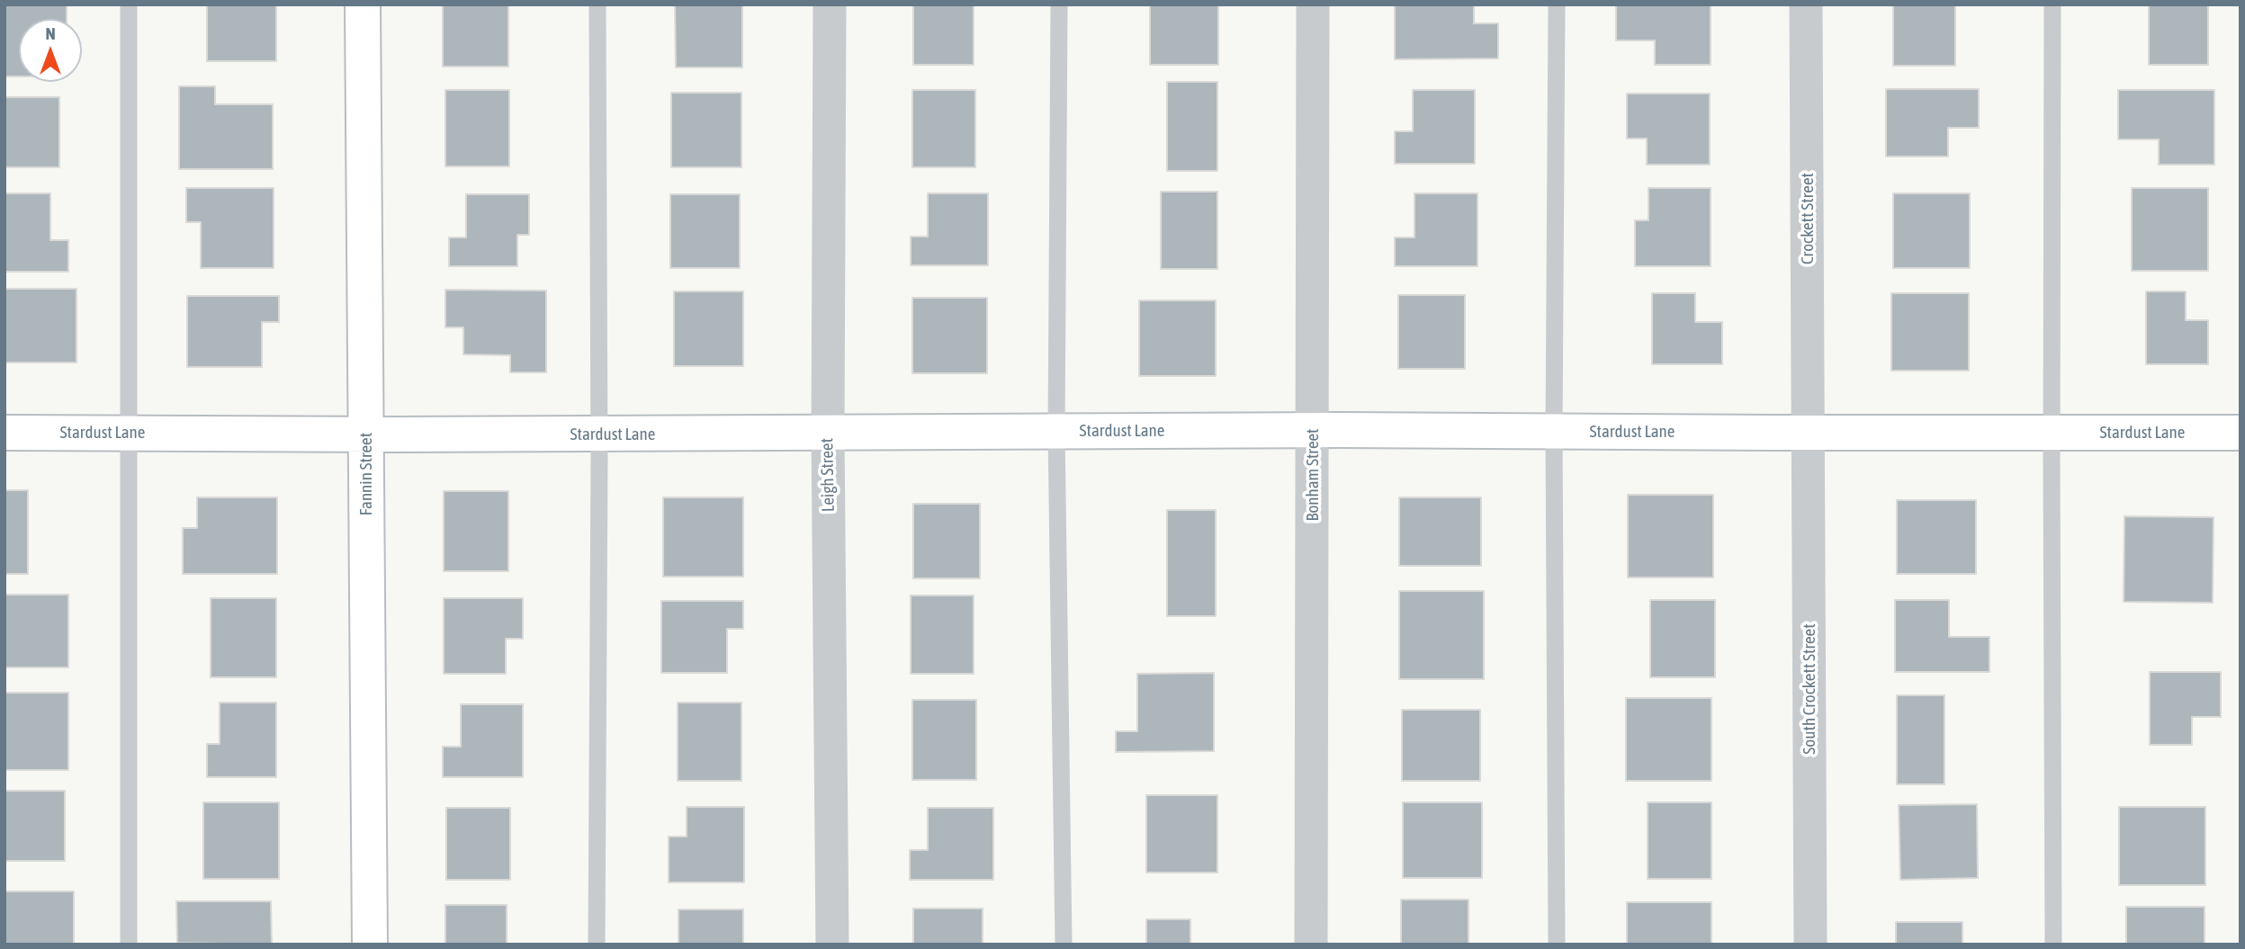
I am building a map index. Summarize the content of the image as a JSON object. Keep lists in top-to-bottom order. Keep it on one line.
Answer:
{"streets":{"street":["Crockett Street","Stardust Lane","Fannin Street","Leigh Street","Bonham Street","South Crockett Street"]},"crossings":[["Crockett Street","Stardust Lane"],["Crockett Street","South Crockett Street"],["Stardust Lane","Fannin Street"],["Stardust Lane","Leigh Street"],["Stardust Lane","Bonham Street"],["Stardust Lane","South Crockett Street"]],"north":"top"}
